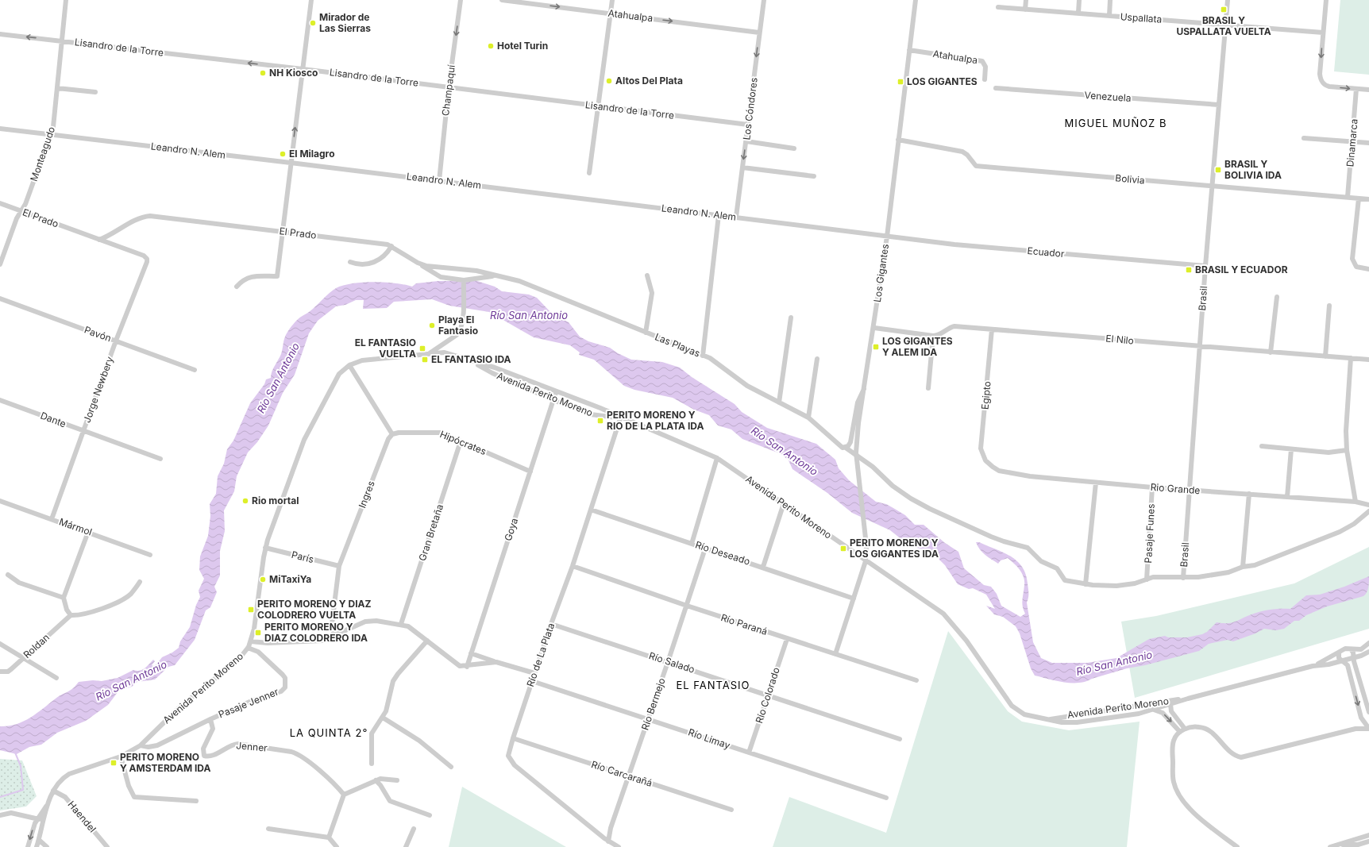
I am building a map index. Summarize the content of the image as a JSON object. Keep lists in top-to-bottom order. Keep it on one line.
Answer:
{"streets":{"street":["Atahualpa","Uspallata","Lisandro de la Torre","Champaquí","Venezuela","Los Cóndores","Dinamarca","Leandro N. Alem","Monteagudo","Bolivia","El Prado","Ecuador","Los Gigantes","Brasil","Pavón","El Nilo","Las Playas","Jorge Newbery","Avenida Perito Moreno","Egipto","Dante","Hipócrates","Rio Grande","Ingres","Mármol","Goya","Gran Bretaña","Pasaje Funes","Río Deseado","París","Río Paraná","Roldan","Río de La Plata","Río Salado","Río Colorado","Pasaje Jenner","Río Bermejo","Río Limay","Jenner","Río Carcarañá","Haendel"]},"crossings":[["Atahualpa","Los Cóndores"],["Atahualpa","Los Gigantes"],["Uspallata","Brasil"],["Lisandro de la Torre","Champaquí"],["Lisandro de la Torre","Los Cóndores"],["Lisandro de la Torre","Monteagudo"],["Champaquí","Leandro N. Alem"],["Venezuela","Brasil"],["Los Cóndores","Leandro N. Alem"],["Dinamarca","Bolivia"],["Leandro N. Alem","Monteagudo"],["Leandro N. Alem","Ecuador"],["Leandro N. Alem","Los Gigantes"],["Monteagudo","El Prado"],["Bolivia","Los Gigantes"],["Bolivia","Brasil"],["El Prado","Las Playas"],["El Prado","Jorge Newbery"],["Ecuador","Los Gigantes"],["Ecuador","Brasil"],["Los Gigantes","Avenida Perito Moreno"],["Brasil","El Nilo"],["Brasil","Las Playas"],["Brasil","Rio Grande"],["Pavón","Jorge Newbery"],["El Nilo","Egipto"],["Las Playas","Pasaje Funes"],["Jorge Newbery","Dante"],["Jorge Newbery","Mármol"],["Avenida Perito Moreno","Goya"],["Avenida Perito Moreno","París"],["Avenida Perito Moreno","Río de La Plata"],["Avenida Perito Moreno","Pasaje Jenner"],["Avenida Perito Moreno","Haendel"],["Egipto","Rio Grande"],["Hipócrates","Ingres"],["Hipócrates","Goya"],["Hipócrates","Gran Bretaña"],["Rio Grande","Pasaje Funes"],["Ingres","París"],["Río Deseado","Río de La Plata"],["Río Deseado","Río Bermejo"],["Río Paraná","Río de La Plata"],["Río Paraná","Río Colorado"],["Río Paraná","Río Bermejo"],["Río de La Plata","Río Salado"],["Río de La Plata","Río Bermejo"],["Río de La Plata","Río Limay"],["Río de La Plata","Río Carcarañá"],["Río Salado","Río Colorado"],["Río Salado","Río Bermejo"],["Río Colorado","Río Limay"],["Pasaje Jenner","Jenner"],["Río Bermejo","Río Limay"],["Río Bermejo","Río Carcarañá"]],"one_way":["Atahualpa","Lisandro de la Torre","Champaquí","Los Cóndores"],"districts":["MIGUEL MUÑOZ B","EL FANTASIO","LA QUINTA 2°"],"water":["Río San Antonio"],"places":{"transit":["BRASIL Y USPALLATA VUELTA","LOS GIGANTES","BRASIL Y BOLIVIA IDA","BRASIL Y ECUADOR","LOS GIGANTES Y ALEM IDA","EL FANTASIO VUELTA","EL FANTASIO IDA","PERITO MORENO Y RIO DE LA PLATA IDA","PERITO MORENO Y LOS GIGANTES IDA","PERITO MORENO Y DIAZ COLODRERO VUELTA","PERITO MORENO Y DIAZ COLODRERO IDA","PERITO MORENO Y AMSTERDAM IDA"],"other":["Mirador de Las Sierras","Hotel Turin","NH Kiosco","Altos Del Plata","El Milagro","Playa El Fantasio","Rio mortal","MiTaxiYa"]}}
